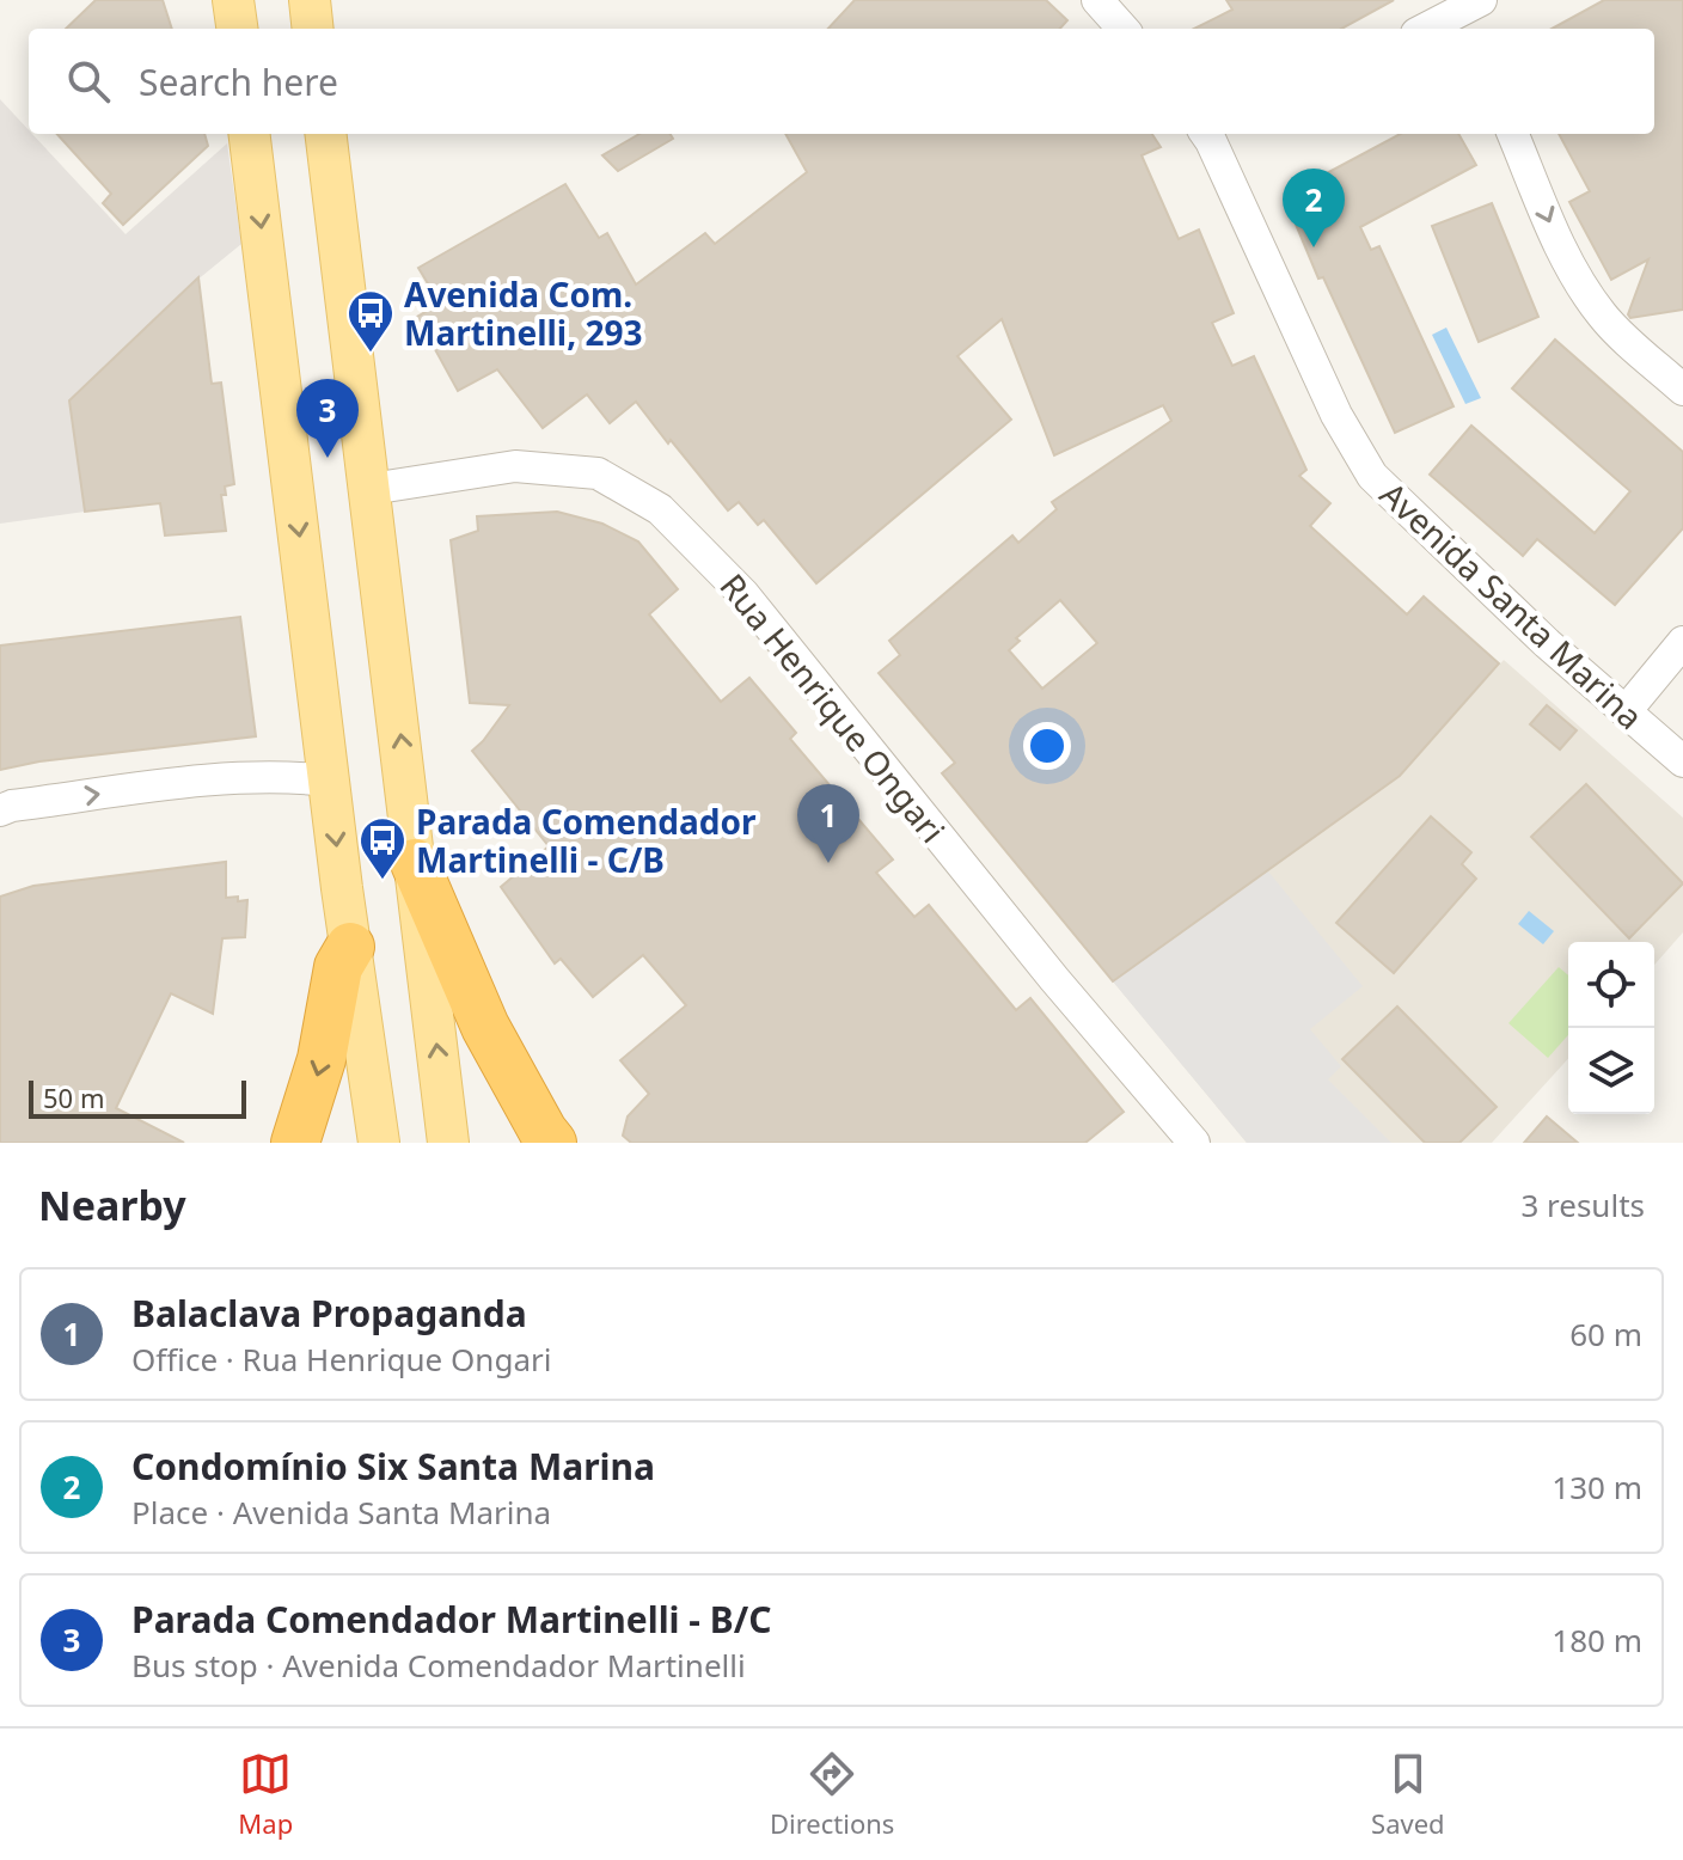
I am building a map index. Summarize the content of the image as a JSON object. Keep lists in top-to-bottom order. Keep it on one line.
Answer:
{"streets":{"street":["Avenida Santa Marina","Rua Henrique Ongari"]},"places":{"bus stop":["Avenida Com. Martinelli, 293","Parada Comendador Martinelli - C/B"]},"scale_bar":"50 m","page":{"search":"Search here","pins":["2","3","1"],"scale":"50 m","heading":["Nearby","3 results"],"list":[{"mark":"1","name":"Balaclava Propaganda","note":"Office · Rua Henrique Ongari","value":"60 m"},{"mark":"2","name":"Condomínio Six Santa Marina","note":"Place · Avenida Santa Marina","value":"130 m"},{"mark":"3","name":"Parada Comendador Martinelli - B/C","note":"Bus stop · Avenida Comendador Martinelli","value":"180 m"}],"nav":["Map","Directions","Saved"]}}
